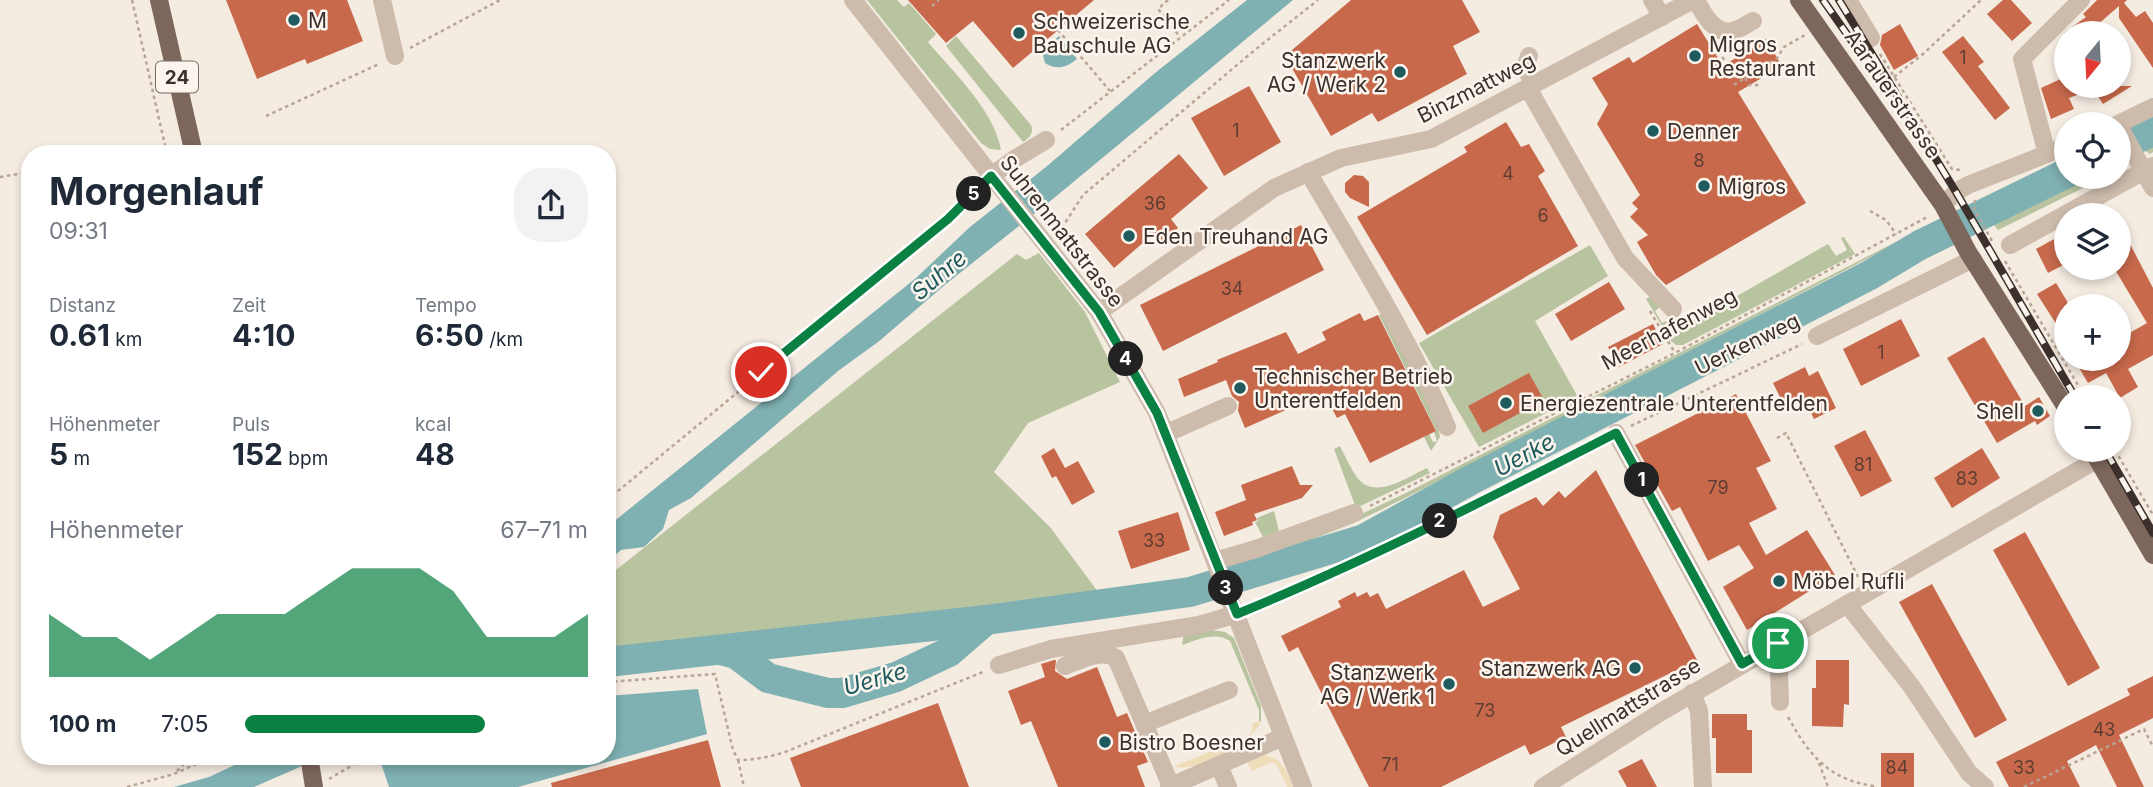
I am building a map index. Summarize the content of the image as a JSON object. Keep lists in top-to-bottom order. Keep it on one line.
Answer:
{"streets":{"main road":["24","Aarauerstrasse"],"street":["Binzmattweg","Suhrenmattstrasse","Uerkenweg","Quellmattstrasse"],"path":["Meerhafenweg"]},"crossings":[["Binzmattweg","Suhrenmattstrasse"],["Aarauerstrasse","Meerhafenweg"],["Aarauerstrasse","Uerkenweg"],["Suhrenmattstrasse","Uerkenweg"]],"water":["Suhre","Uerke"],"places":["M","Schweizerische Bauschule AG","Migros Restaurant","Stanzwerk AG / Werk 2","Denner","Migros","Eden Treuhand AG","Technischer Betrieb Unterentfelden","Energiezentrale Unterentfelden","Shell","Möbel Rufli","Stanzwerk AG","Stanzwerk AG / Werk 1","Bistro Boesner"],"house_numbers":["1","1","8","4","36","6","34","1","81","83","79","33","73","43","71","84","33"],"north":"bottom","page":{"map_buttons":["+","−"],"heading":["Morgenlauf","09:31"],"pins":["5","4","1","2","3"],"stats":[["Distanz","0.61 km"],["Zeit","4:10"],["Tempo","6:50 /km"],["Höhenmeter","5 m"],["Puls","152 bpm"],["kcal","48"]],"chart":["Höhenmeter","67–71 m"],"list":[{"name":"100 m","note":"7:05"}]}}
